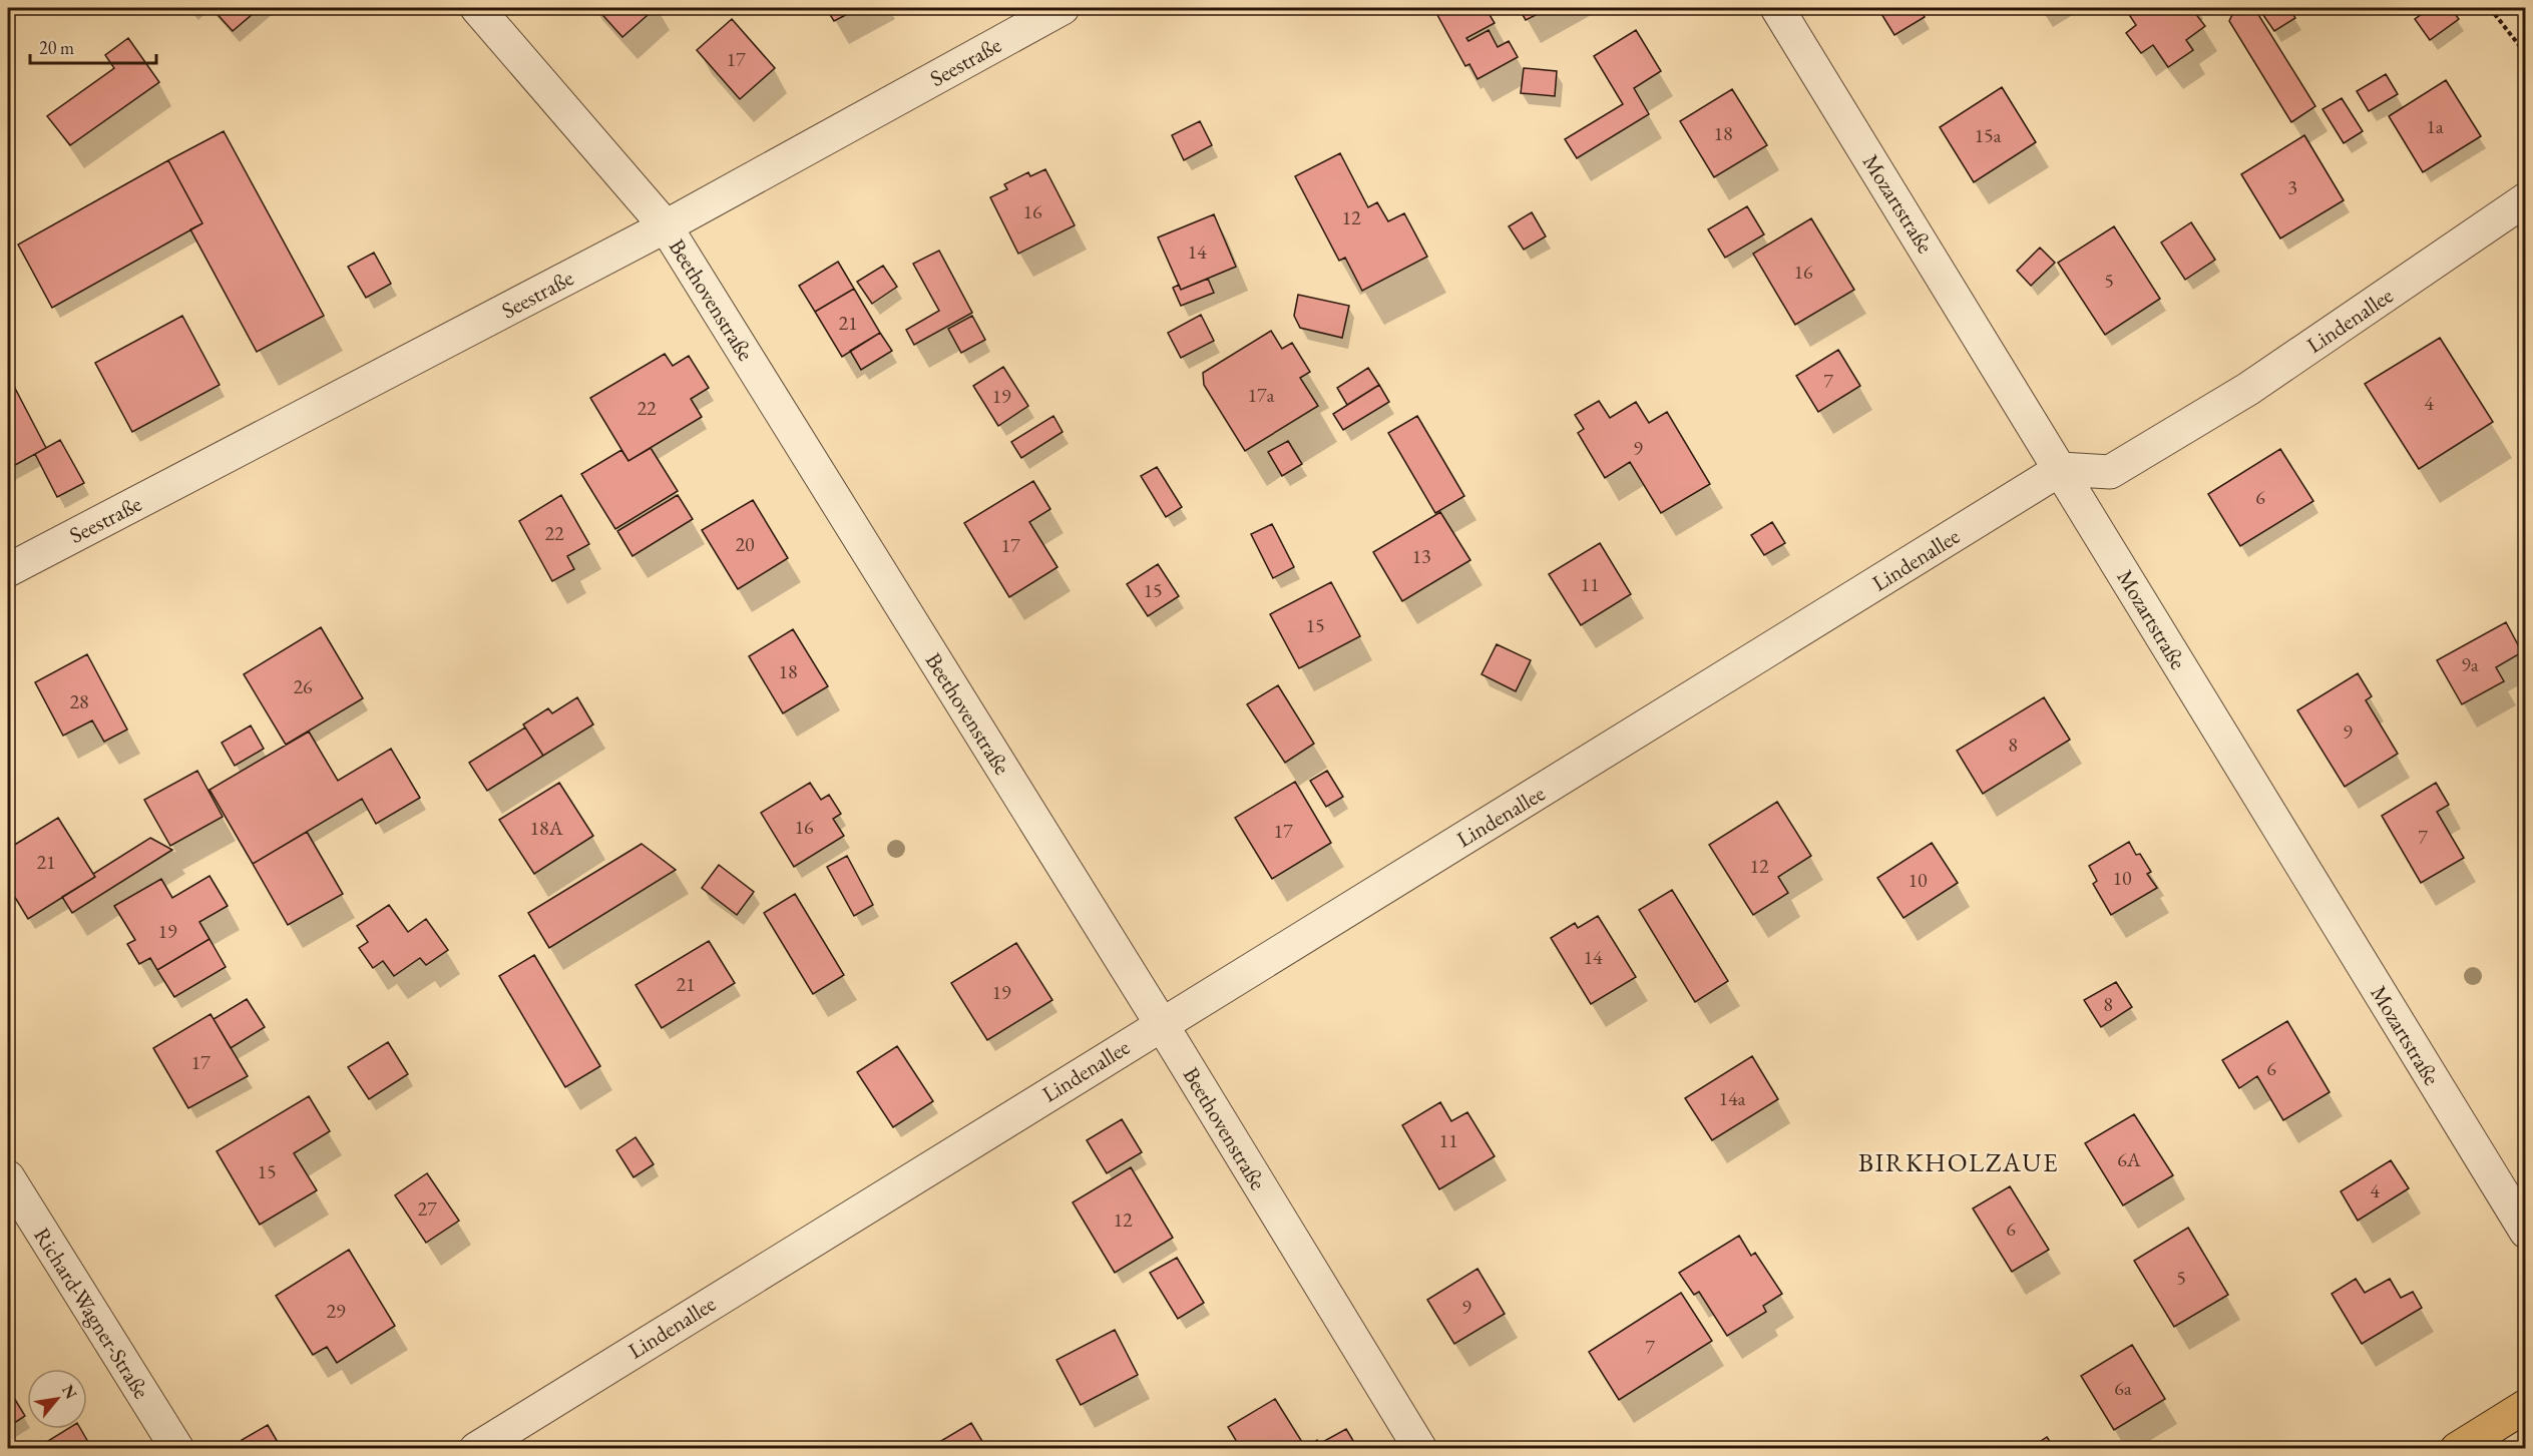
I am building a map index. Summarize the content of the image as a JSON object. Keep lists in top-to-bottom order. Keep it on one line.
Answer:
{"streets":{"street":["Seestraße","Mozartstraße","Beethovenstraße","Lindenallee","Richard-Wagner-Straße"]},"crossings":[["Seestraße","Beethovenstraße"],["Mozartstraße","Lindenallee"],["Beethovenstraße","Lindenallee"]],"districts":["BIRKHOLZAUE"],"house_numbers":["17","1a","18","15a","3","16","12","14","16","5","21","7","17a","19","4","22","9","6","22","20","17","13","11","15","15","9a","18","26","28","9","8","16","18A","17","7","21","12","10","10","19","14","21","19","8","17","6","14a","11","6A","15","4","27","12","6","5","9","29","7","6a"],"scale_bar":"20 m","north":"top right"}
